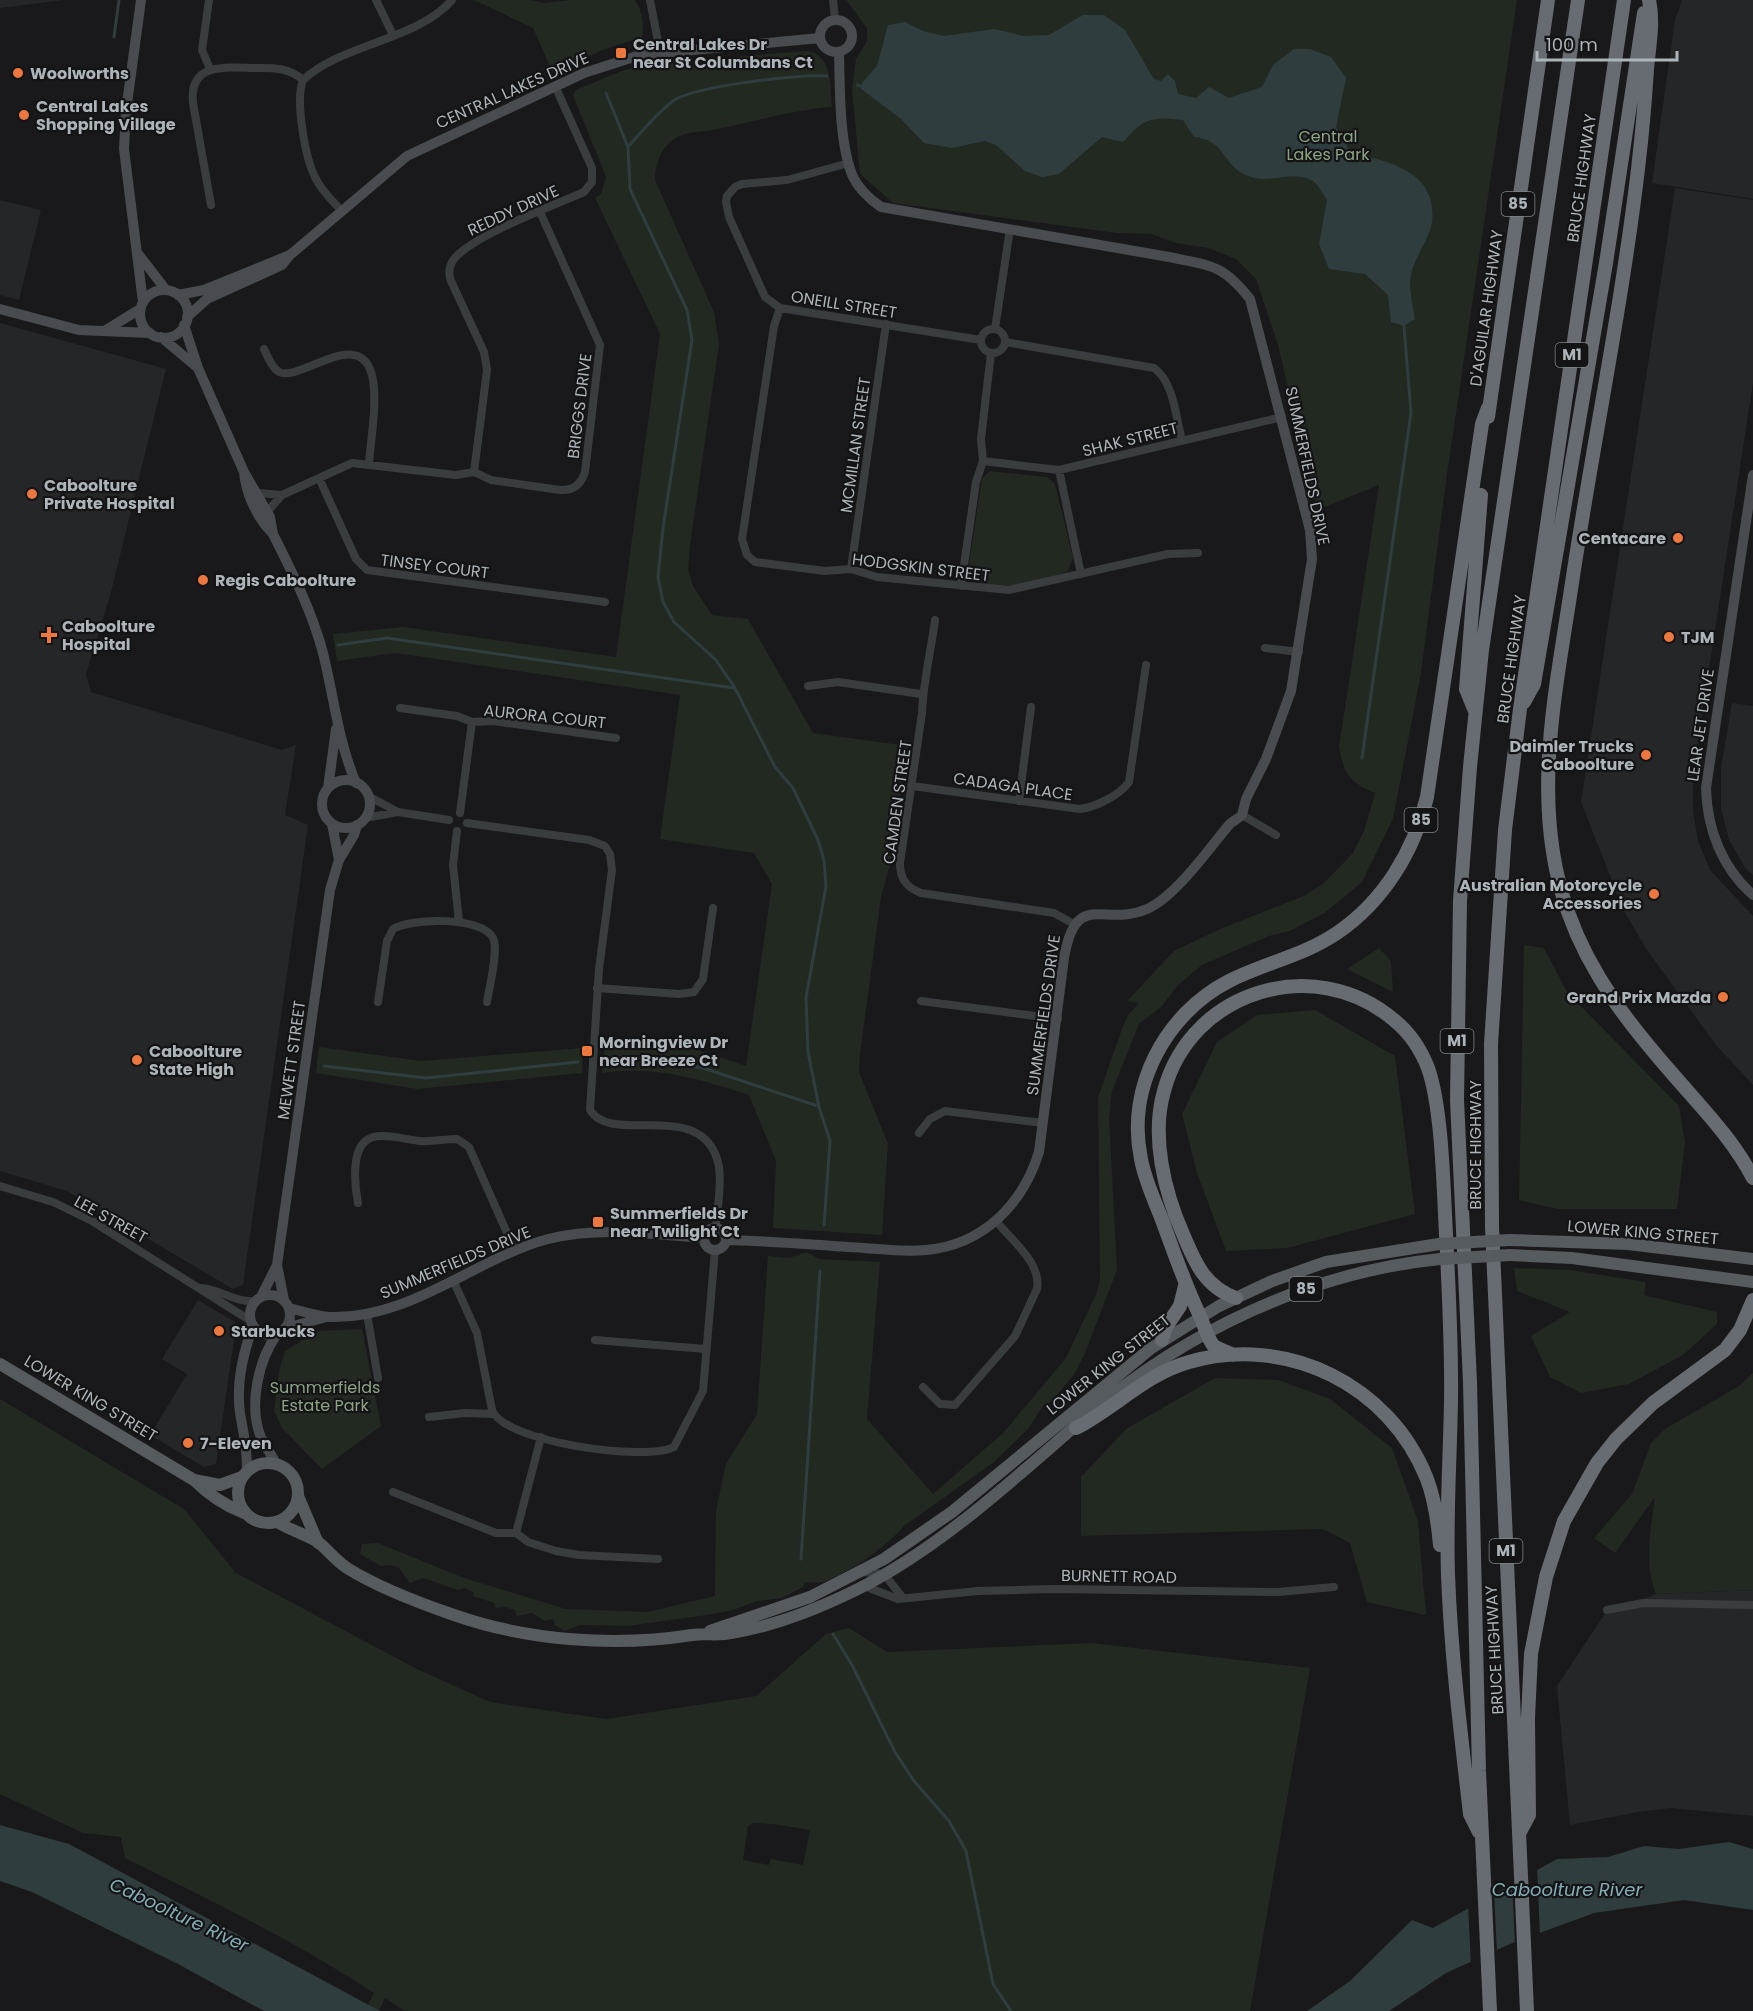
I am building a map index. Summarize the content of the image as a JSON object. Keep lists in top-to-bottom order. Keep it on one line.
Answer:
{"streets":{"highway":["BRUCE HIGHWAY","85","D'AGUILAR HIGHWAY","M1"],"main road":["LOWER KING STREET"],"street":["CENTRAL LAKES DRIVE","REDDY DRIVE","ONEILL STREET","BRIGGS DRIVE","SHAK STREET","MCMILLAN STREET","SUMMERFIELDS DRIVE","TINSEY COURT","HODGSKIN STREET","AURORA COURT","LEAR JET DRIVE","CADAGA PLACE","CAMDEN STREET","MEWETT STREET","LEE STREET","BURNETT ROAD"]},"crossings":[["CENTRAL LAKES DRIVE","REDDY DRIVE"],["CENTRAL LAKES DRIVE","SUMMERFIELDS DRIVE"],["85","D'AGUILAR HIGHWAY"],["85","LOWER KING STREET"],["REDDY DRIVE","BRIGGS DRIVE"],["ONEILL STREET","MCMILLAN STREET"],["ONEILL STREET","SUMMERFIELDS DRIVE"],["ONEILL STREET","HODGSKIN STREET"],["BRIGGS DRIVE","TINSEY COURT"],["SHAK STREET","SUMMERFIELDS DRIVE"],["MCMILLAN STREET","HODGSKIN STREET"],["SUMMERFIELDS DRIVE","CAMDEN STREET"],["SUMMERFIELDS DRIVE","MEWETT STREET"],["SUMMERFIELDS DRIVE","LEE STREET"],["CADAGA PLACE","CAMDEN STREET"],["MEWETT STREET","LEE STREET"],["LOWER KING STREET","BURNETT ROAD"]],"water":["Caboolture River"],"parks":["Central Lakes Park","Summerfields Estate Park"],"places":{"transit":["Central Lakes Dr near St Columbans Ct","Morningview Dr near Breeze Ct","Summerfields Dr near Twilight Ct"],"other":["Woolworths","Central Lakes Shopping Village","Caboolture Private Hospital","Centacare","Regis Caboolture","TJM","Daimler Trucks Caboolture","Australian Motorcycle Accessories","Grand Prix Mazda","Caboolture State High","Starbucks","7-Eleven"],"health":["Caboolture Hospital"]},"scale_bar":"100 m"}
